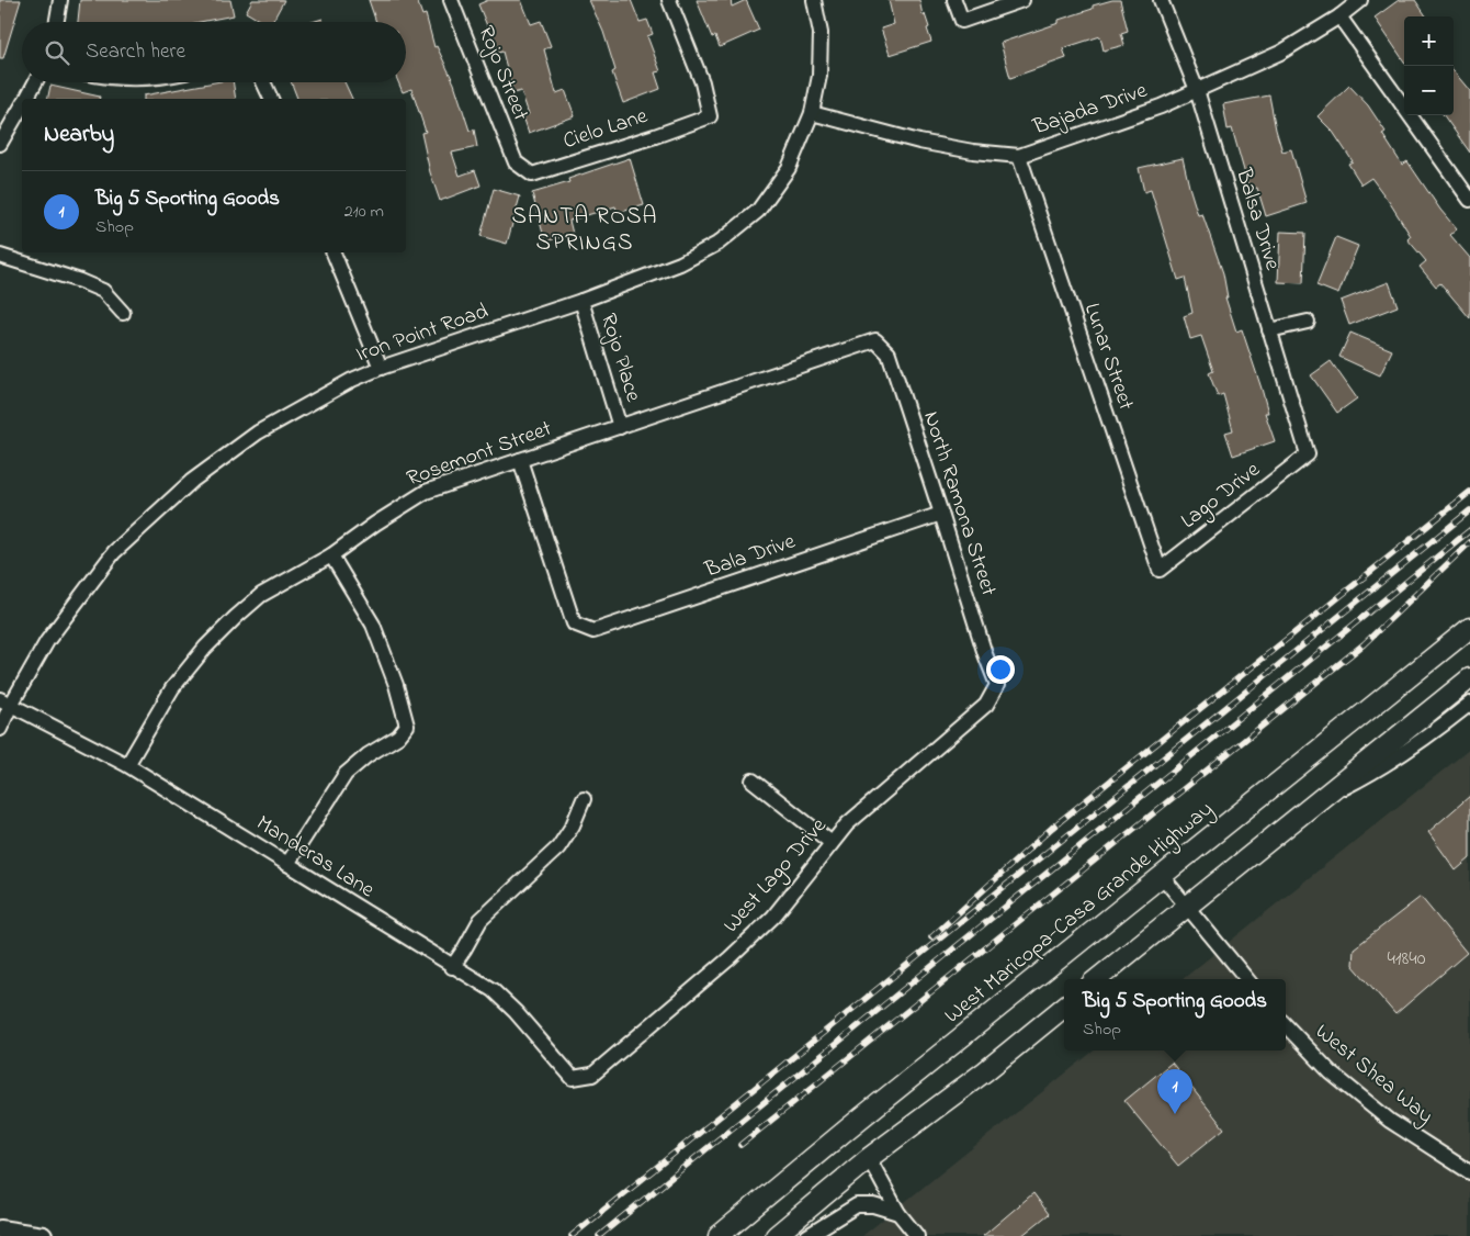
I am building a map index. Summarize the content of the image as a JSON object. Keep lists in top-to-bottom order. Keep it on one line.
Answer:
{"streets":{"main road":["West Maricopa-Casa Grande Highway"],"street":["Rojo Street","Bajada Drive","Cielo Lane","Balsa Drive","Iron Point Road","Lunar Street","Rojo Place","Rosemont Street","Lago Drive","North Ramona Street","Bala Drive","Manderas Lane","West Lago Drive","West Shea Way"]},"crossings":[["Rojo Street","Cielo Lane"],["Bajada Drive","Balsa Drive"],["Bajada Drive","Iron Point Road"],["Bajada Drive","Lunar Street"],["Balsa Drive","Lago Drive"],["Iron Point Road","Rojo Place"],["Iron Point Road","Manderas Lane"],["Lunar Street","Lago Drive"],["Rojo Place","Rosemont Street"],["Rosemont Street","North Ramona Street"],["Rosemont Street","Bala Drive"],["Rosemont Street","Manderas Lane"],["North Ramona Street","Bala Drive"],["North Ramona Street","West Lago Drive"],["Manderas Lane","West Lago Drive"]],"districts":["SANTA ROSA SPRINGS"],"house_numbers":["41840"],"page":{"map_buttons":["+","−"],"search":"Search here","heading":"Nearby","list":[{"mark":"1","name":"Big 5 Sporting Goods","note":"Shop","value":"210 m"}],"popup":["Big 5 Sporting Goods","Shop"],"pins":"1"}}
